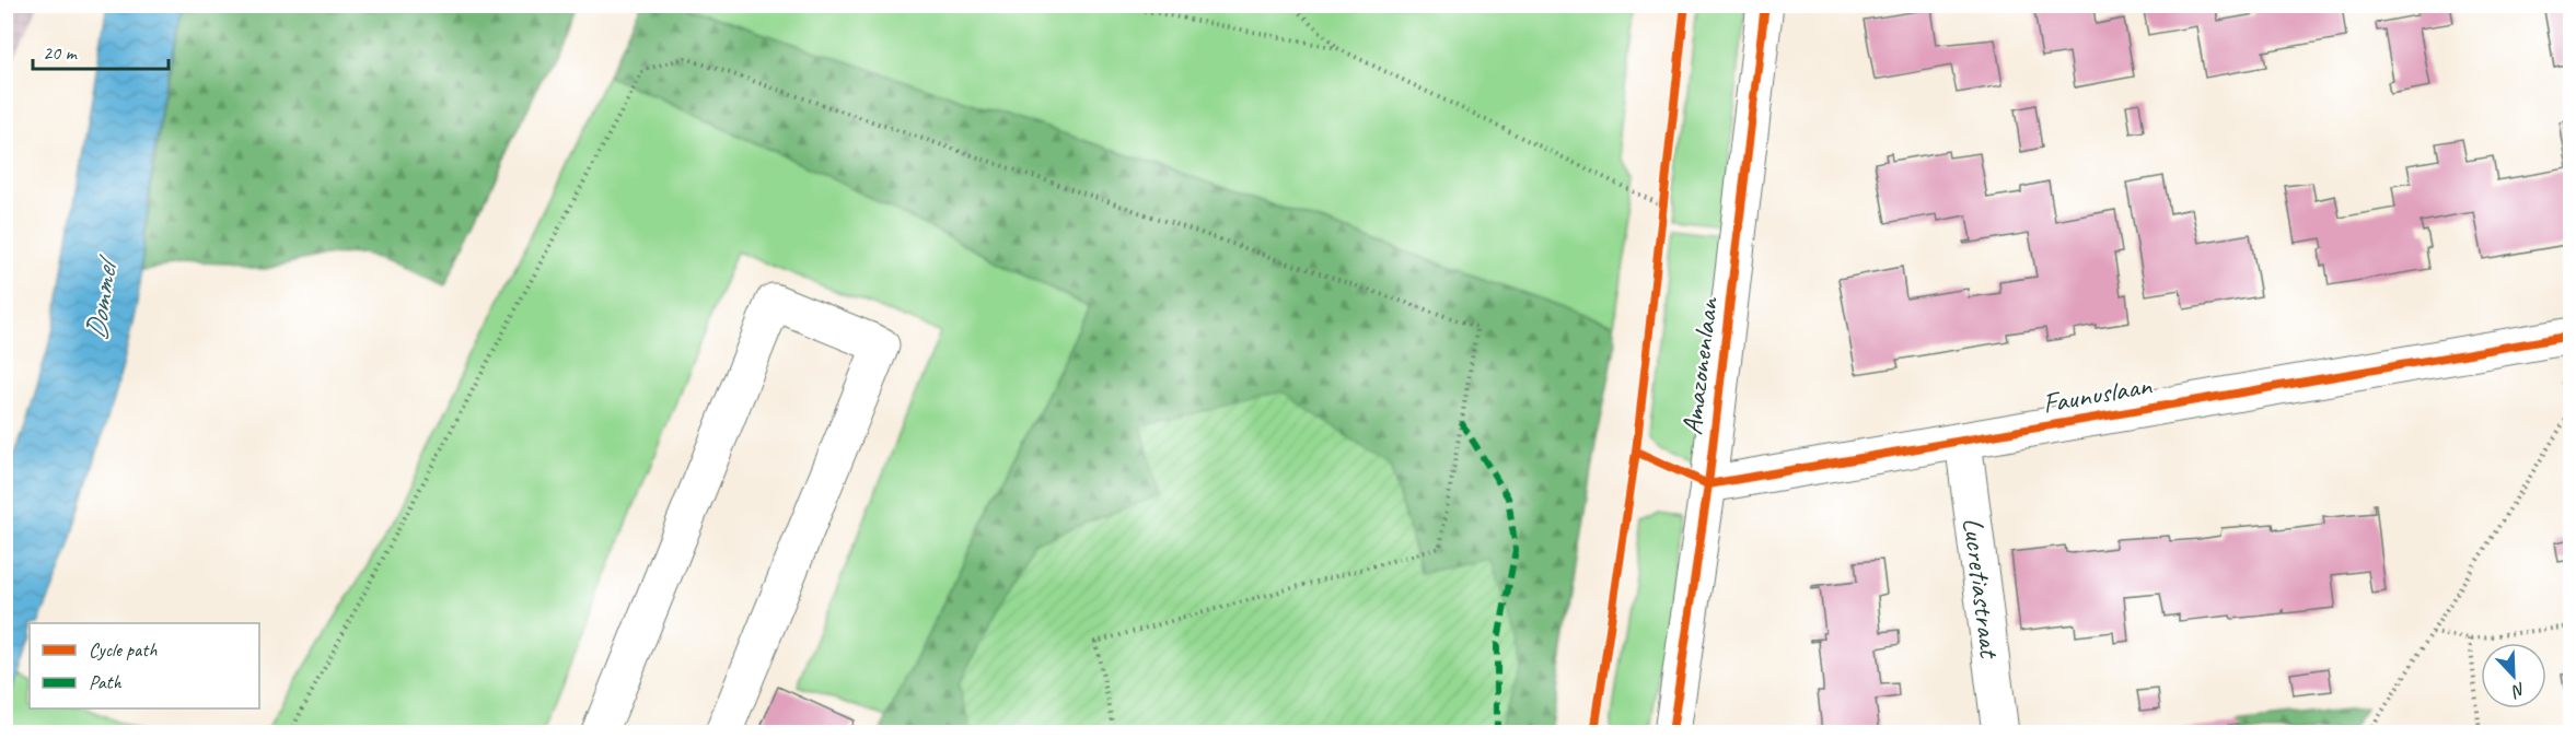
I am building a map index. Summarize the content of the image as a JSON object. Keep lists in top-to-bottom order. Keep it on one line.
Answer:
{"streets":{"street":["Amazonenlaan","Faunuslaan","Lucretiastraat"]},"crossings":[["Amazonenlaan","Faunuslaan"],["Faunuslaan","Lucretiastraat"]],"water":["Dommel"],"legend":["Cycle path","Path"],"scale_bar":"20 m","north":"bottom right"}
